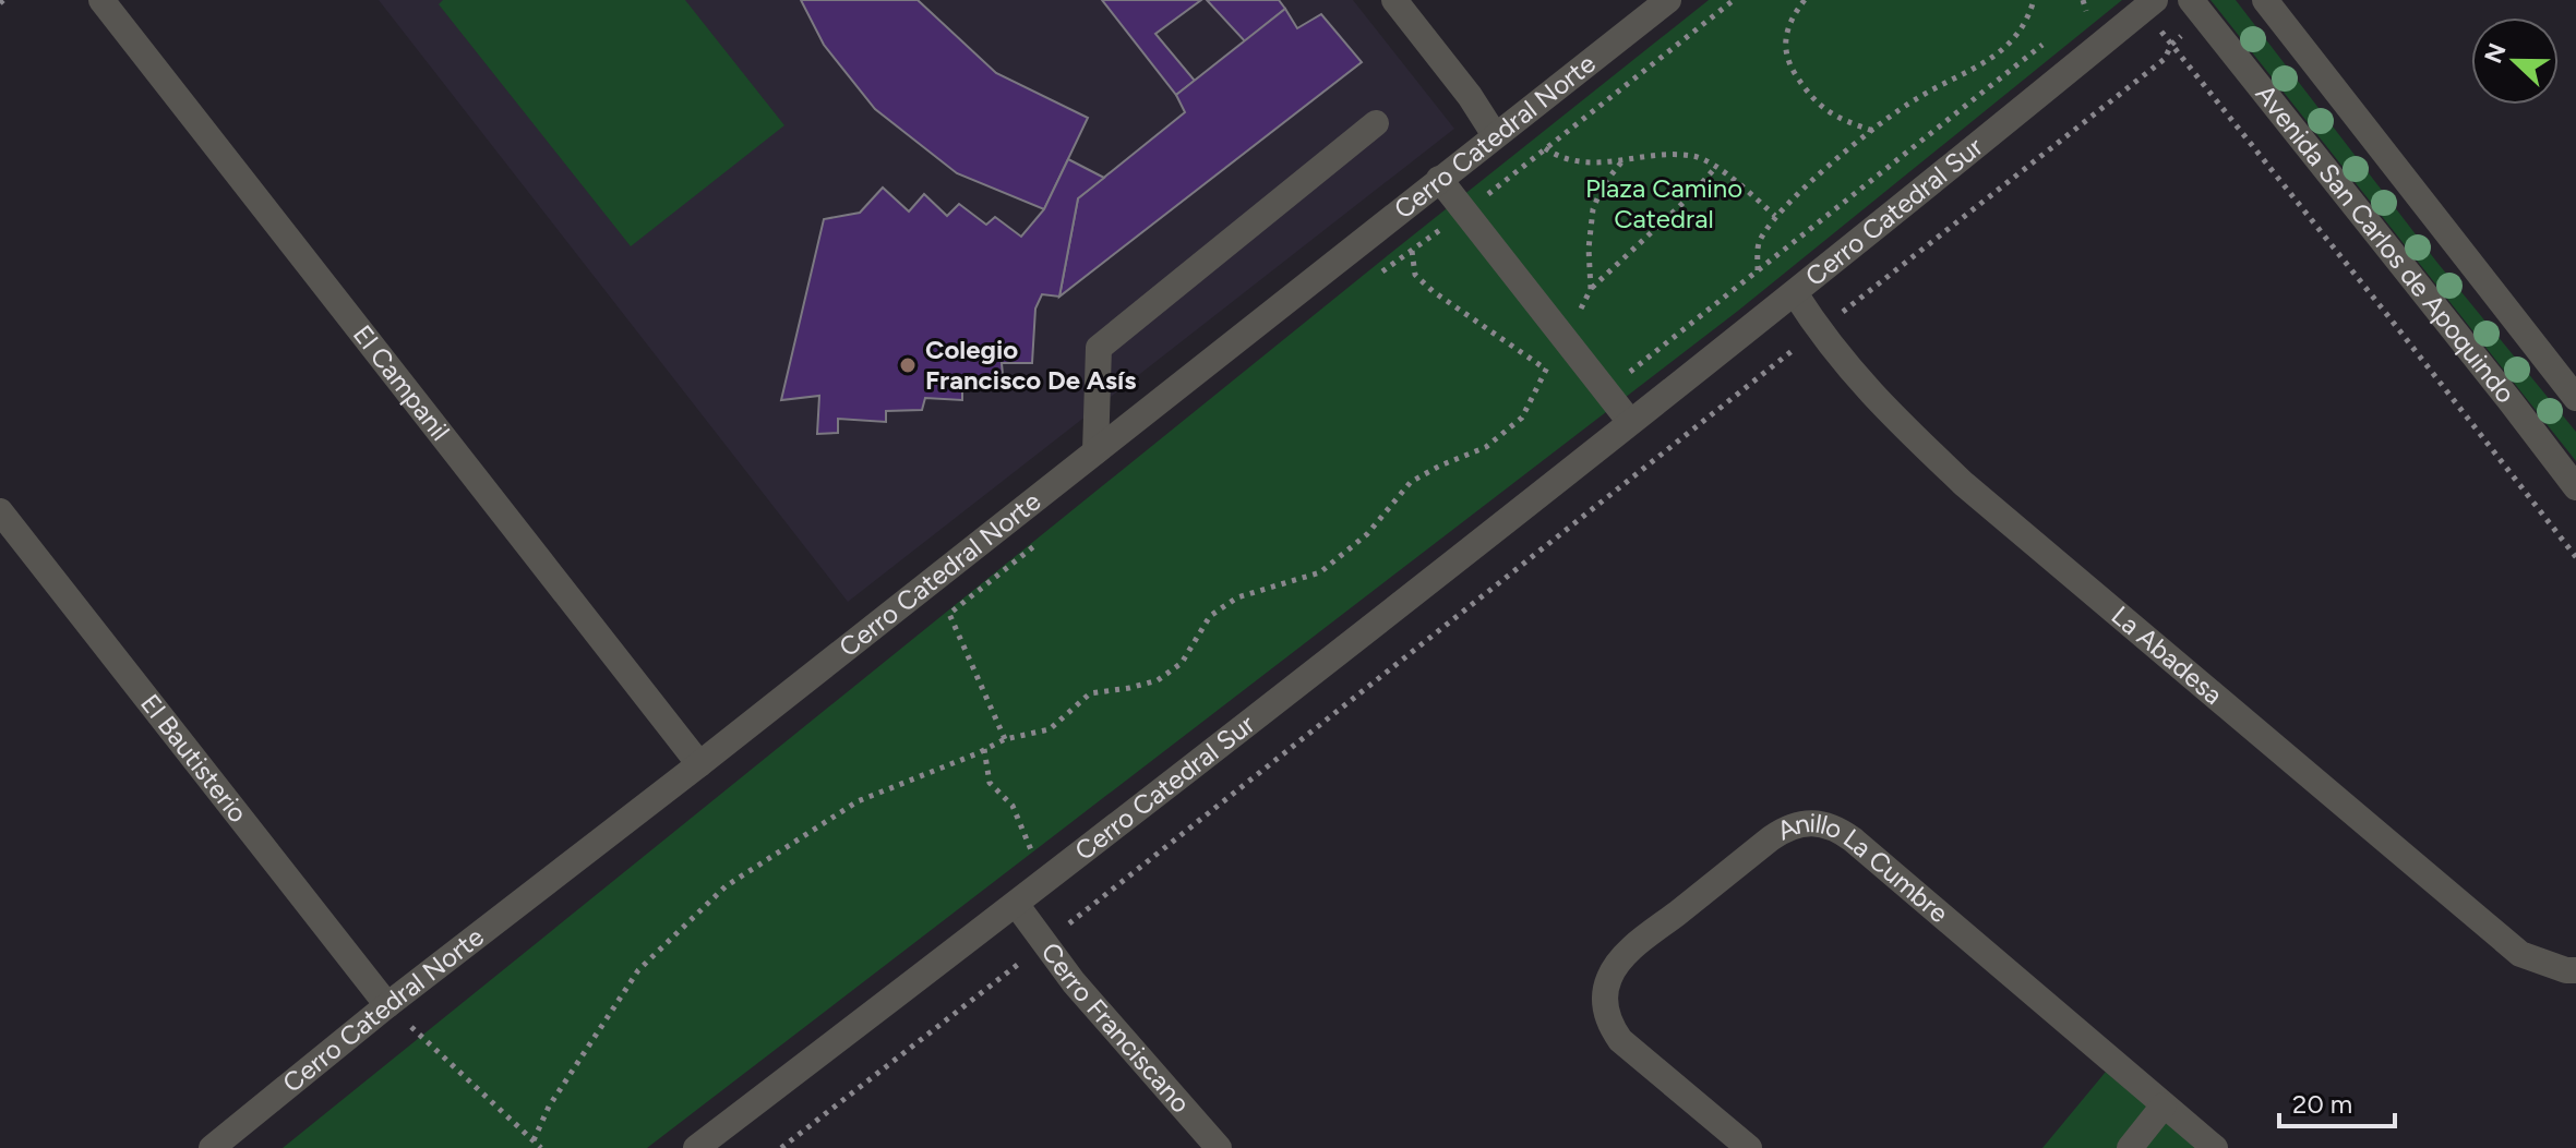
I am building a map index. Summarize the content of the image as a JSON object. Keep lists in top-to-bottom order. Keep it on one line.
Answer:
{"streets":{"street":["Cerro Catedral Norte","Cerro Catedral Sur","Avenida San Carlos de Apoquindo","El Campanil","La Abadesa","El Bautisterio","Anillo La Cumbre","Cerro Franciscano"]},"crossings":[["Cerro Catedral Norte","El Campanil"],["Cerro Catedral Norte","El Bautisterio"],["Cerro Catedral Sur","La Abadesa"],["Cerro Catedral Sur","Cerro Franciscano"]],"parks":["Plaza Camino Catedral"],"places":["Colegio Francisco De Asís"],"scale_bar":"20 m","north":"left"}
